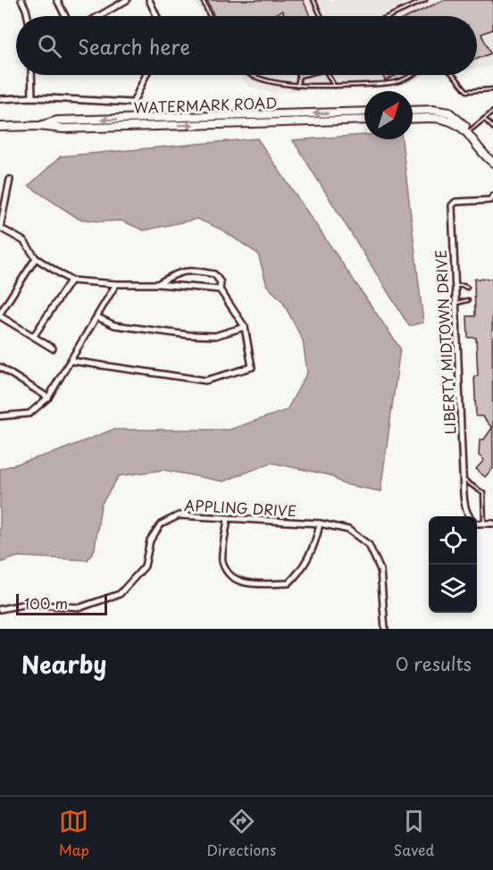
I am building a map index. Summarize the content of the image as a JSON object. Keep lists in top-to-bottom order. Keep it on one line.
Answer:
{"streets":{"street":["WATERMARK ROAD","LIBERTY MIDTOWN DRIVE","APPLING DRIVE"]},"scale_bar":"100 m","north":"top right","page":{"search":"Search here","scale":"100 m","heading":["Nearby","0 results"],"nav":["Map","Directions","Saved"]}}
